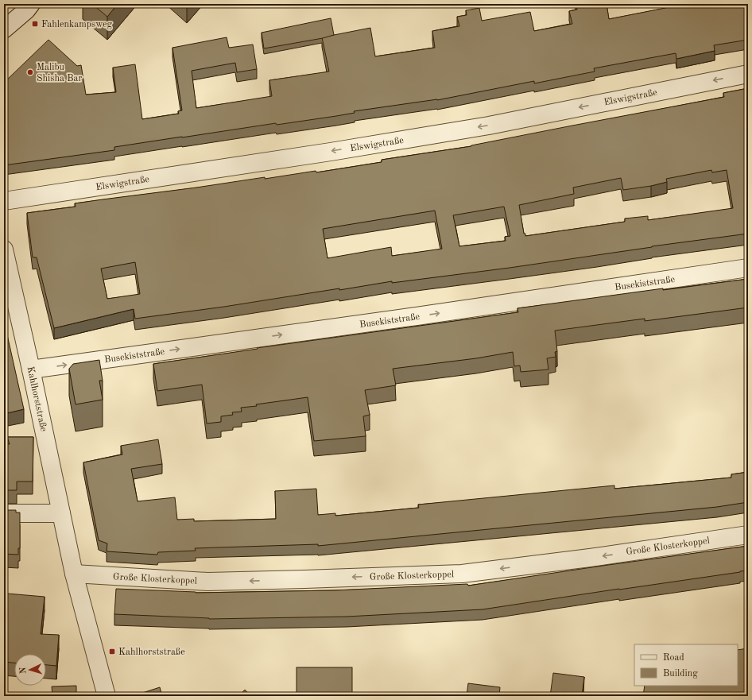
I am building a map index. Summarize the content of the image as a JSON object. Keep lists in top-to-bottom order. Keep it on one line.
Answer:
{"streets":{"street":["Elswigstraße","Busekiststraße","Kahlhorststraße","Große Klosterkoppel"]},"crossings":[["Busekiststraße","Kahlhorststraße"],["Kahlhorststraße","Große Klosterkoppel"]],"one_way":["Elswigstraße","Busekiststraße","Große Klosterkoppel"],"places":{"transit":["Fahlenkampsweg","Kahlhorststraße"],"other":["Malibu Shisha Bar"]},"legend":["Road","Building"],"north":"left"}
